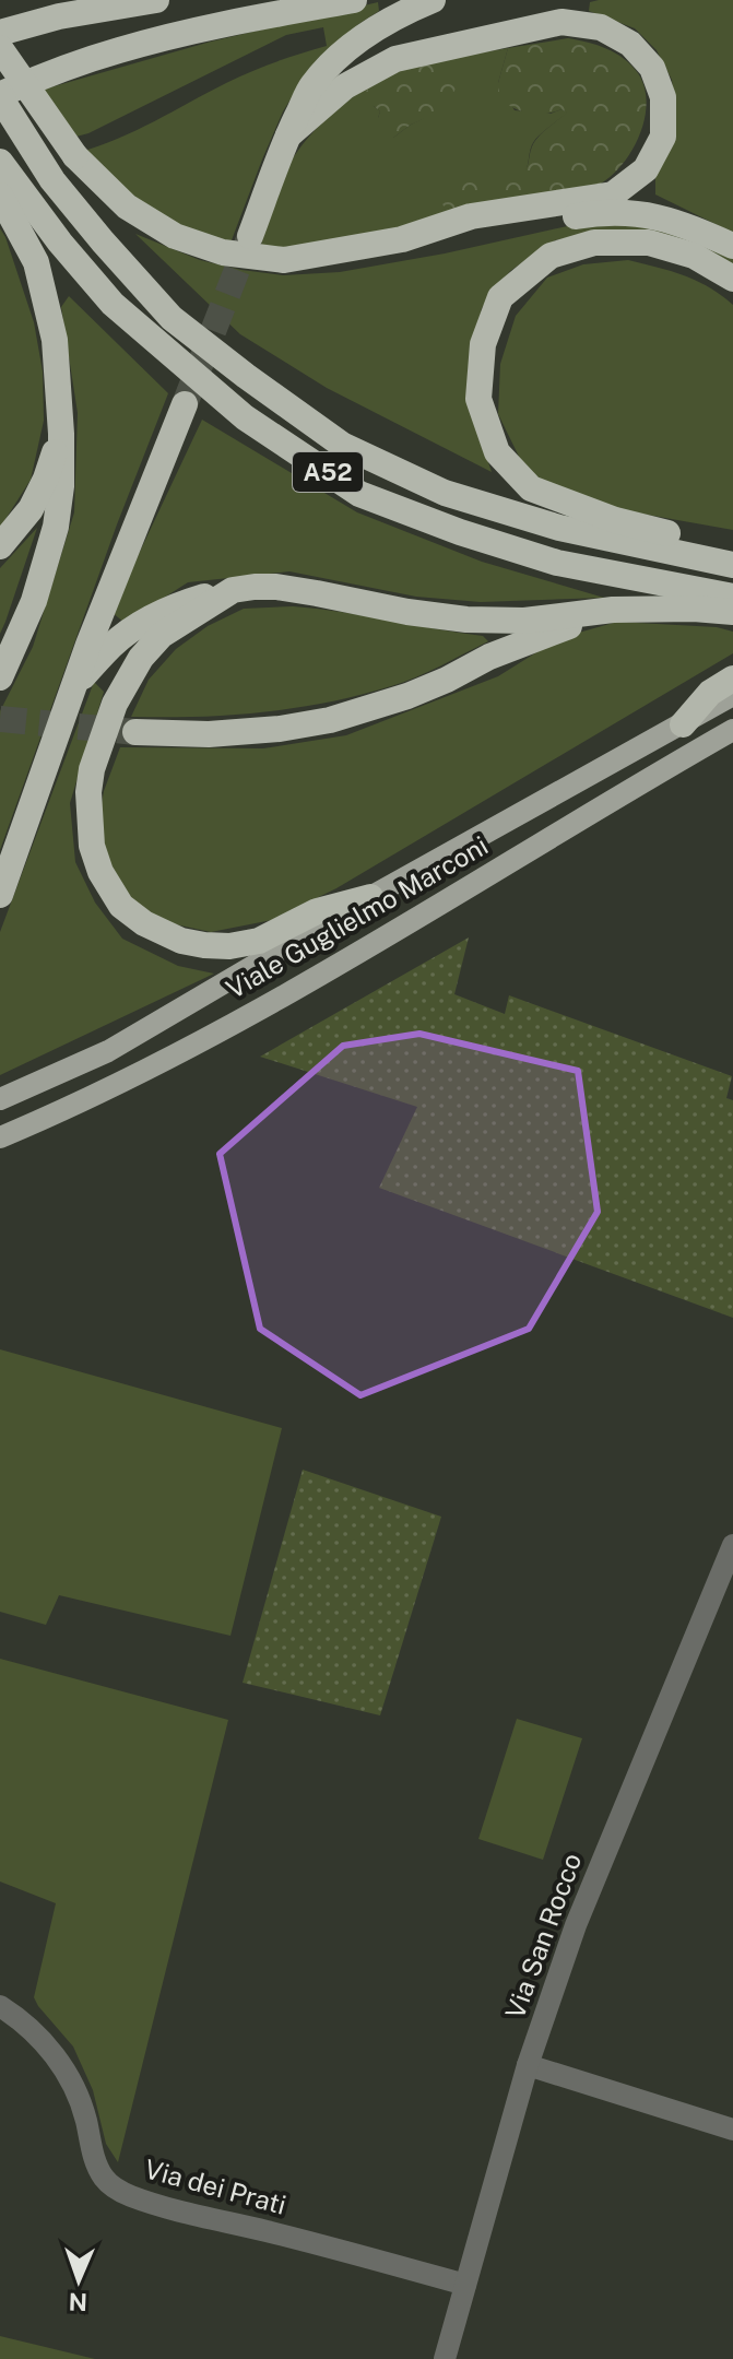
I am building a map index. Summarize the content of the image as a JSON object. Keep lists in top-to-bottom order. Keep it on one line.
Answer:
{"streets":{"highway":["A52"],"main road":["Viale Guglielmo Marconi"],"street":["Via San Rocco","Via dei Prati"]},"crossings":[["Via San Rocco","Via dei Prati"]],"north":"bottom"}
